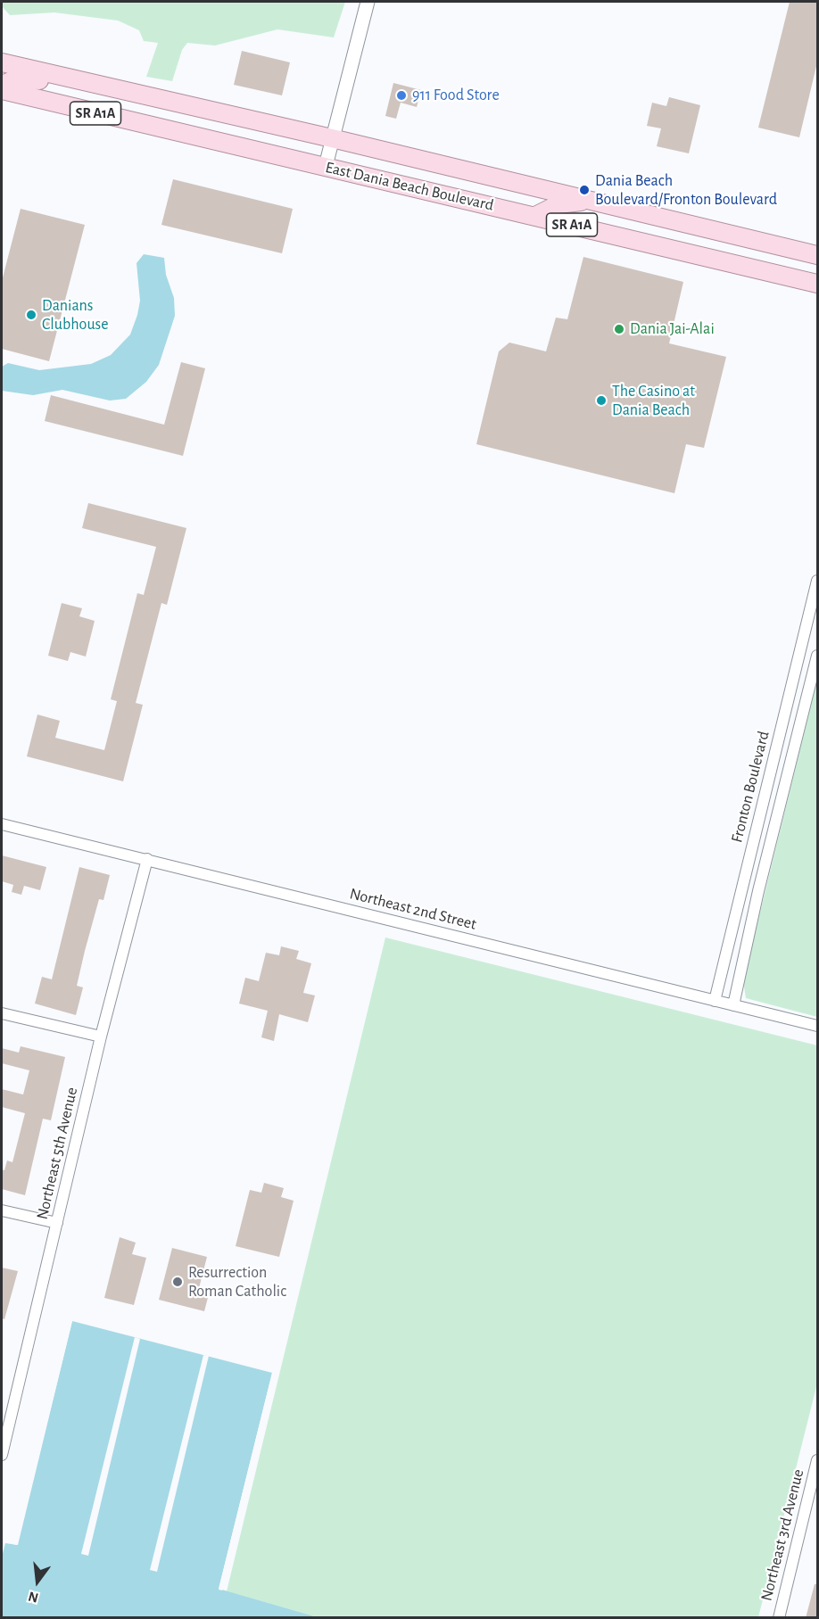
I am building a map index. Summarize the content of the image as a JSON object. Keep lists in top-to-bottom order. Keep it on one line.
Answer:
{"streets":{"main road":["SR A1A","East Dania Beach Boulevard"],"street":["Fronton Boulevard","Northeast 2nd Street","Northeast 5th Avenue","Northeast 3rd Avenue"]},"crossings":[["Fronton Boulevard","Northeast 2nd Street"],["Northeast 2nd Street","Northeast 5th Avenue"]],"places":["911 Food Store","Dania Beach Boulevard/Fronton Boulevard","Danians Clubhouse","Dania Jai-Alai","The Casino at Dania Beach","Resurrection Roman Catholic"],"north":"bottom"}
